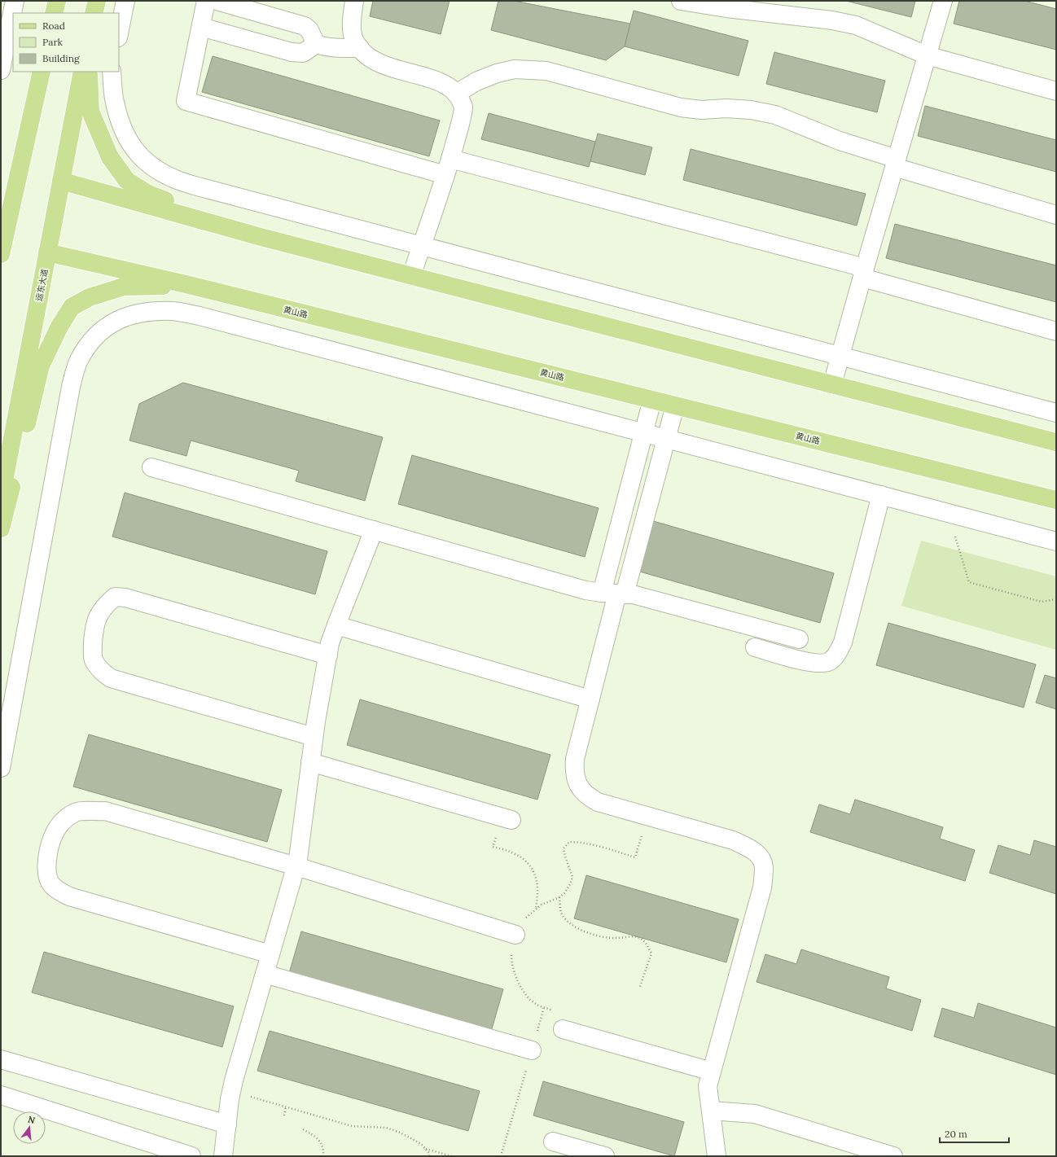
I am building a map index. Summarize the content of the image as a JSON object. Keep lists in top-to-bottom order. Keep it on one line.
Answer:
{"streets":{"main road":["运东大道","黄山路"]},"crossings":[["运东大道","黄山路"]],"legend":["Road","Park","Building"],"scale_bar":"20 m","north":"top"}
